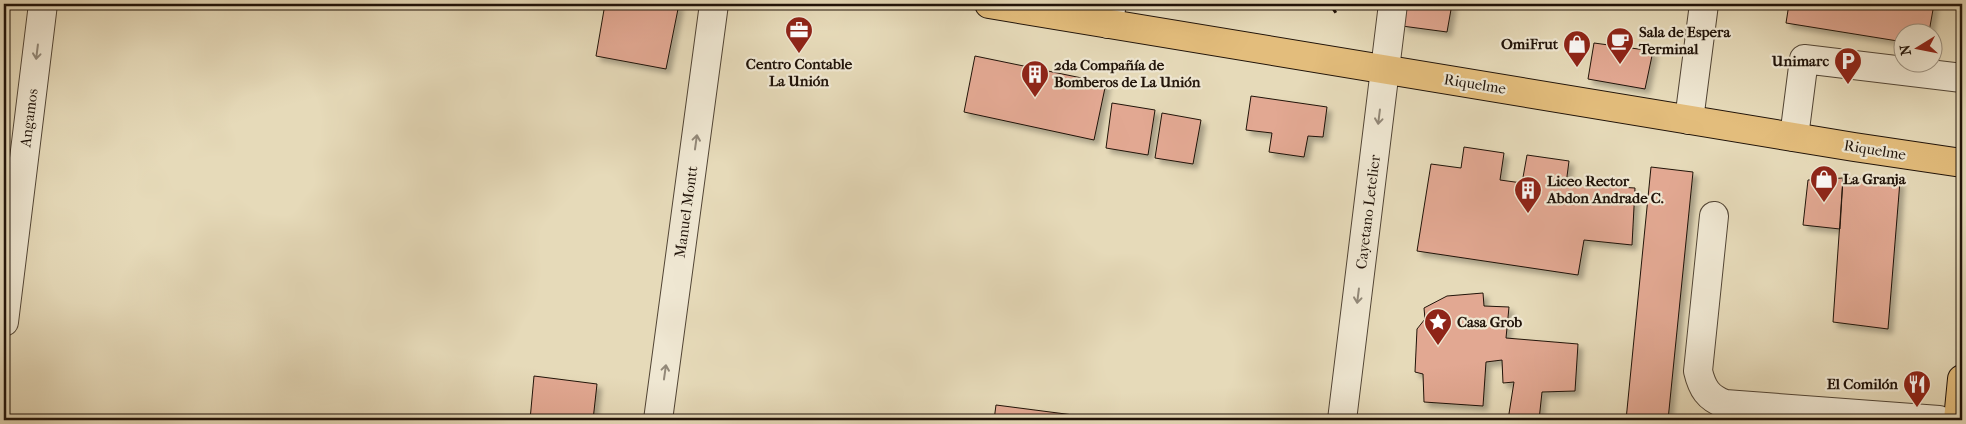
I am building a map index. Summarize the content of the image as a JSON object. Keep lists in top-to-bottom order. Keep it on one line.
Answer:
{"streets":{"main road":["Riquelme"],"street":["Angamos","Manuel Montt","Cayetano Letelier"]},"crossings":[["Riquelme","Cayetano Letelier"]],"one_way":["Angamos","Manuel Montt","Cayetano Letelier"],"places":{"office":["Centro Contable La Unión"],"cafe":["Sala de Espera Terminal"],"shop":["OmiFrut","La Granja"],"parking":["Unimarc"],"building":["2da Compañía de Bomberos de La Unión","Liceo Rector Abdon Andrade C."],"place":["Casa Grob"],"restaurant":["El Comilón"]},"north":"left"}
